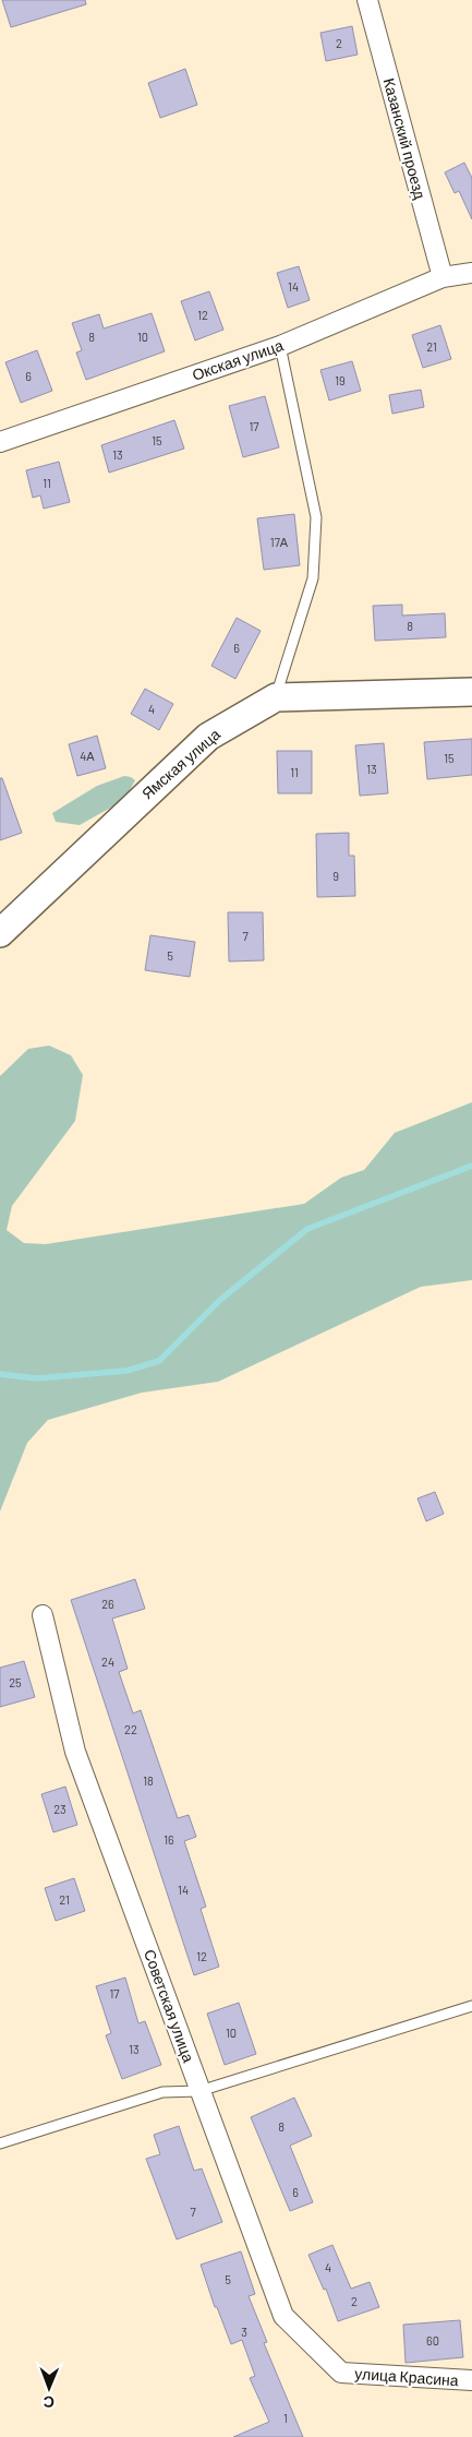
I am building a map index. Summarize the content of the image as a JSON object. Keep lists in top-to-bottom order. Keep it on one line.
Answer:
{"streets":{"street":["Казанский проезд","Окская улица","Ямская улица","Советская улица","улица Красина"]},"crossings":[["Казанский проезд","Окская улица"],["Советская улица","улица Красина"]],"house_numbers":["2","14","12","8","10","21","6","19","17","15","13","11","17А","8","6","4","4А","15","13","11","9","7","5","26","24","25","22","18","23","16","14","21","12","17","10","13","8","6","7","4","5","2","3","60","1"],"north":"bottom"}
